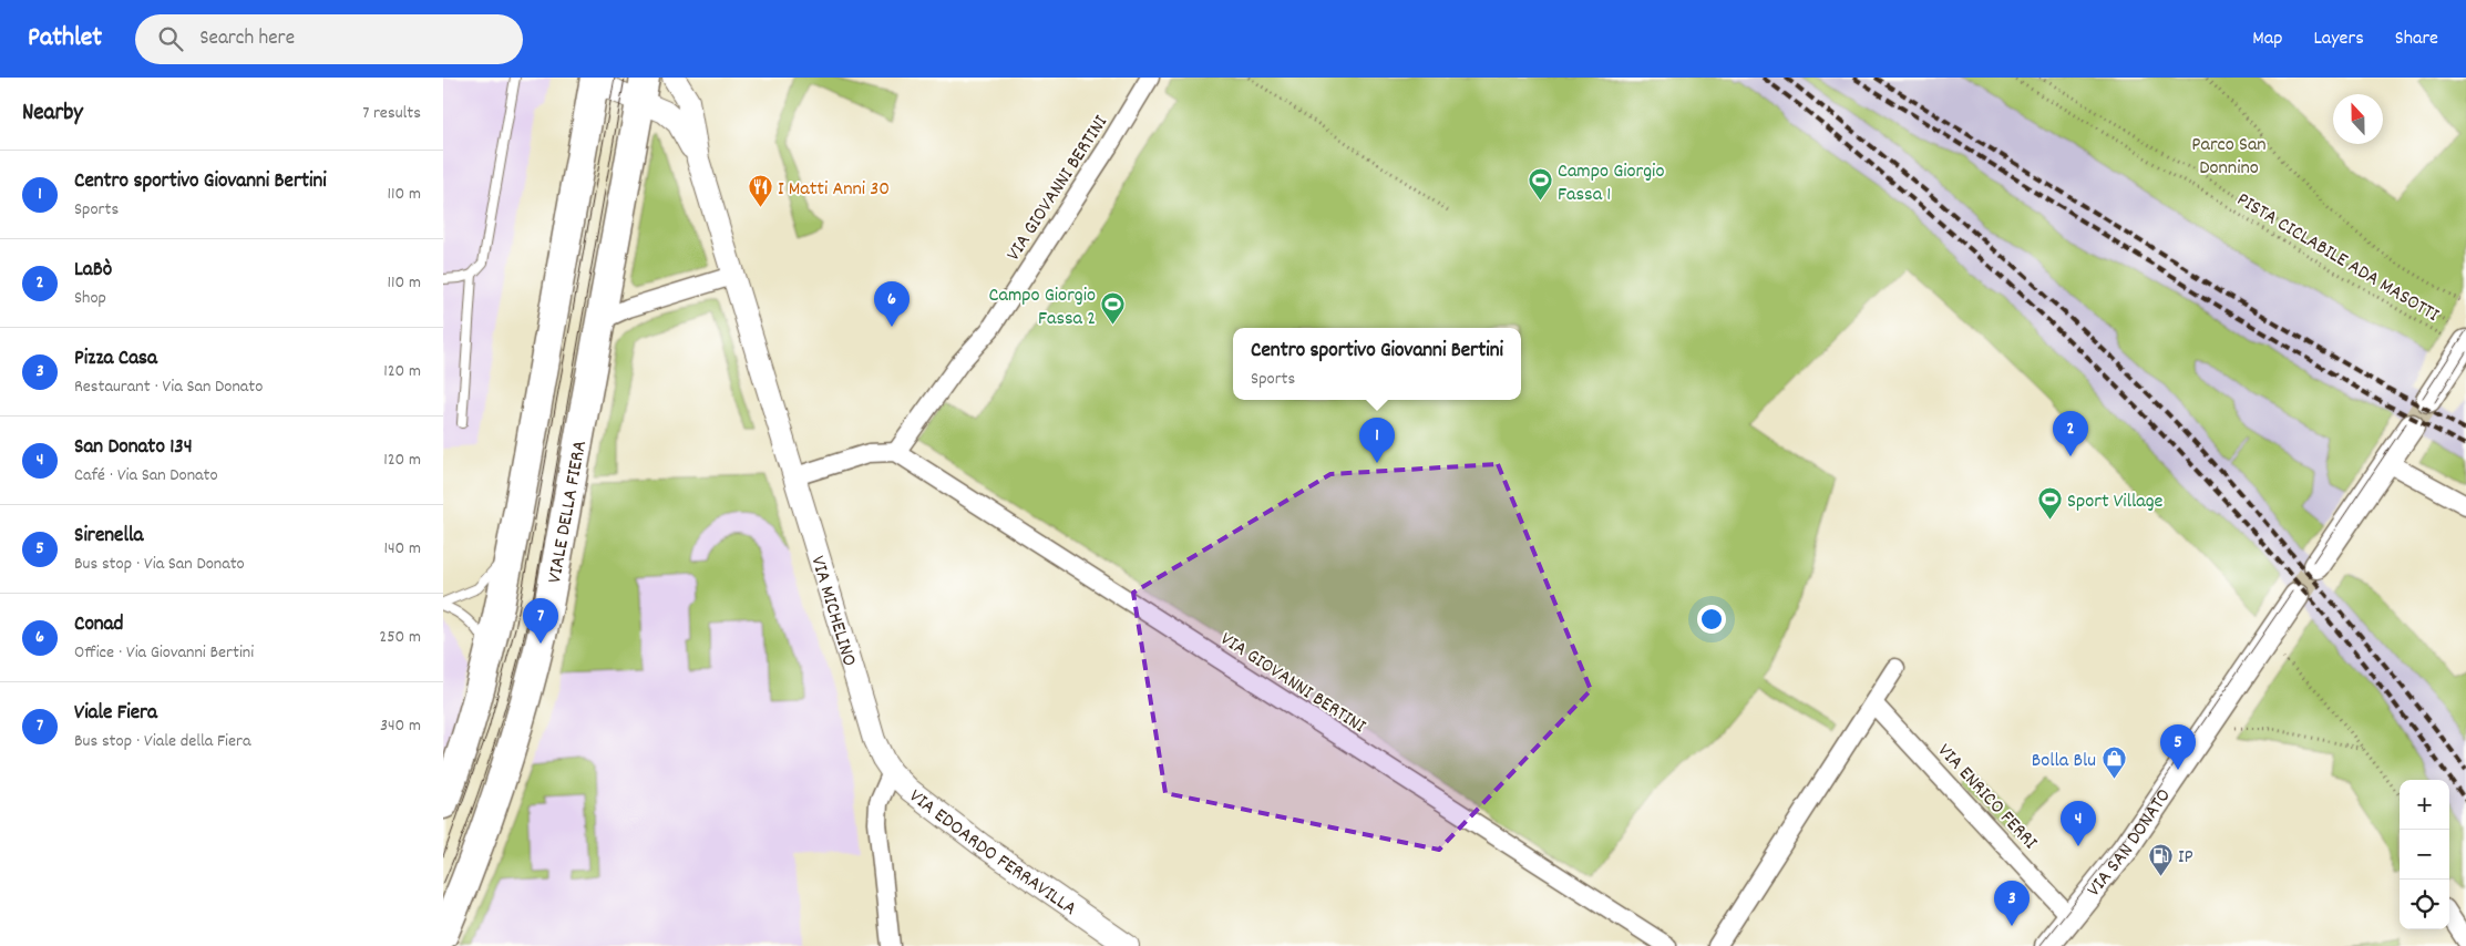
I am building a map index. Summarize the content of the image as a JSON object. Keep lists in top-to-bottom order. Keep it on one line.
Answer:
{"streets":{"main road":["VIALE DELLA FIERA","VIA SAN DONATO"],"street":["VIA GIOVANNI BERTINI","VIA MICHELINO","VIA ENRICO FERRI","VIA EDOARDO FERRAVILLA"],"path":["PISTA CICLABILE ADA MASOTTI"]},"crossings":[["VIALE DELLA FIERA","VIA MICHELINO"],["VIA MICHELINO","VIA EDOARDO FERRAVILLA"],["VIA ENRICO FERRI","VIA SAN DONATO"]],"parks":["Parco San Donnino"],"places":{"sports":["Campo Giorgio Fassa 1","Campo Giorgio Fassa 2","Sport Village"],"restaurant":["I Matti Anni 30"],"shop":["Bolla Blu"],"fuel station":["IP"]},"north":"top","page":{"header":"Pathlet","search":"Search here","nav":["Map","Layers","Share"],"heading":["Nearby","7 results"],"list":[{"mark":"1","name":"Centro sportivo Giovanni Bertini","note":"Sports","value":"110 m"},{"mark":"2","name":"LaBò","note":"Shop","value":"110 m"},{"mark":"3","name":"Pizza Casa","note":"Restaurant · Via San Donato","value":"120 m"},{"mark":"4","name":"San Donato 134","note":"Café · Via San Donato","value":"120 m"},{"mark":"5","name":"Sirenella","note":"Bus stop · Via San Donato","value":"140 m"},{"mark":"6","name":"Conad","note":"Office · Via Giovanni Bertini","value":"250 m"},{"mark":"7","name":"Viale Fiera","note":"Bus stop · Viale della Fiera","value":"340 m"}],"pins":["6","2","1","7","5","4","3"],"popup":["Centro sportivo Giovanni Bertini","Sports"],"map_buttons":["+","−"]}}
